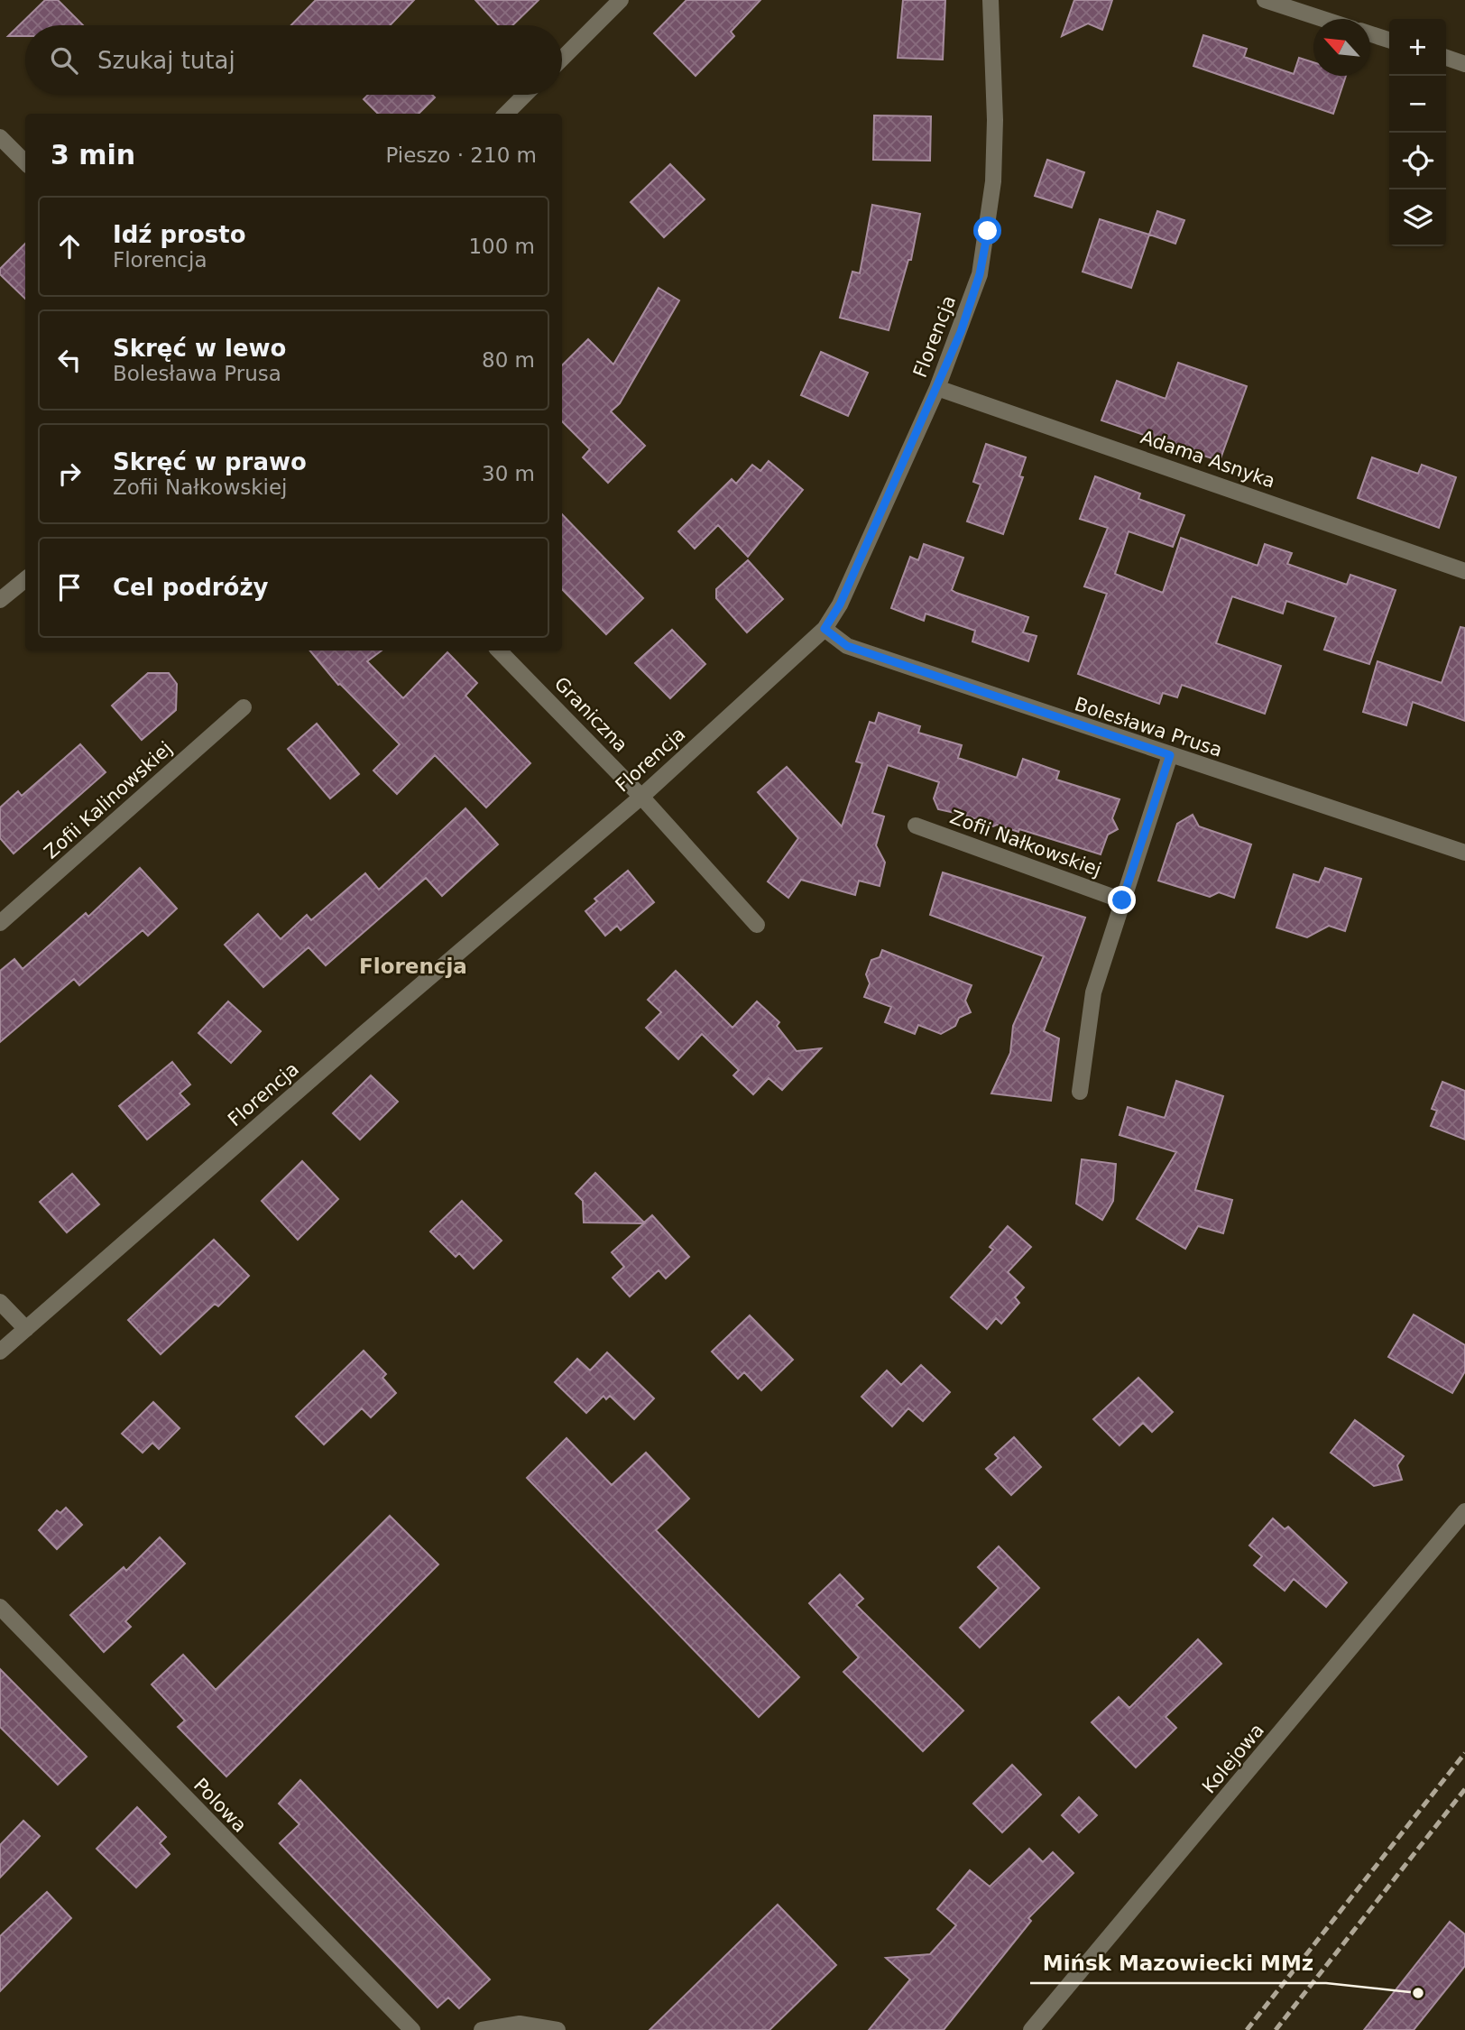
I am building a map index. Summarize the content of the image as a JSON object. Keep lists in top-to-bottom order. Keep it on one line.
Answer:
{"streets":{"street":["Florencja","Adama Asnyka","Graniczna","Bolesława Prusa","Zofii Kalinowskiej","Zofii Nałkowskiej","Kolejowa","Polowa"]},"crossings":[["Florencja","Adama Asnyka"],["Florencja","Graniczna"],["Florencja","Bolesława Prusa"]],"districts":["Florencja"],"places":["Mińsk Mazowiecki MMz"],"north":"top left","page":{"map_buttons":["+","−"],"search":"Szukaj tutaj","heading":["3 min","Pieszo · 210 m"],"list":[["Idź prosto","Florencja","100 m"],["Skręć w lewo","Bolesława Prusa","80 m"],["Skręć w prawo","Zofii Nałkowskiej","30 m"],"Cel podróży"]}}
